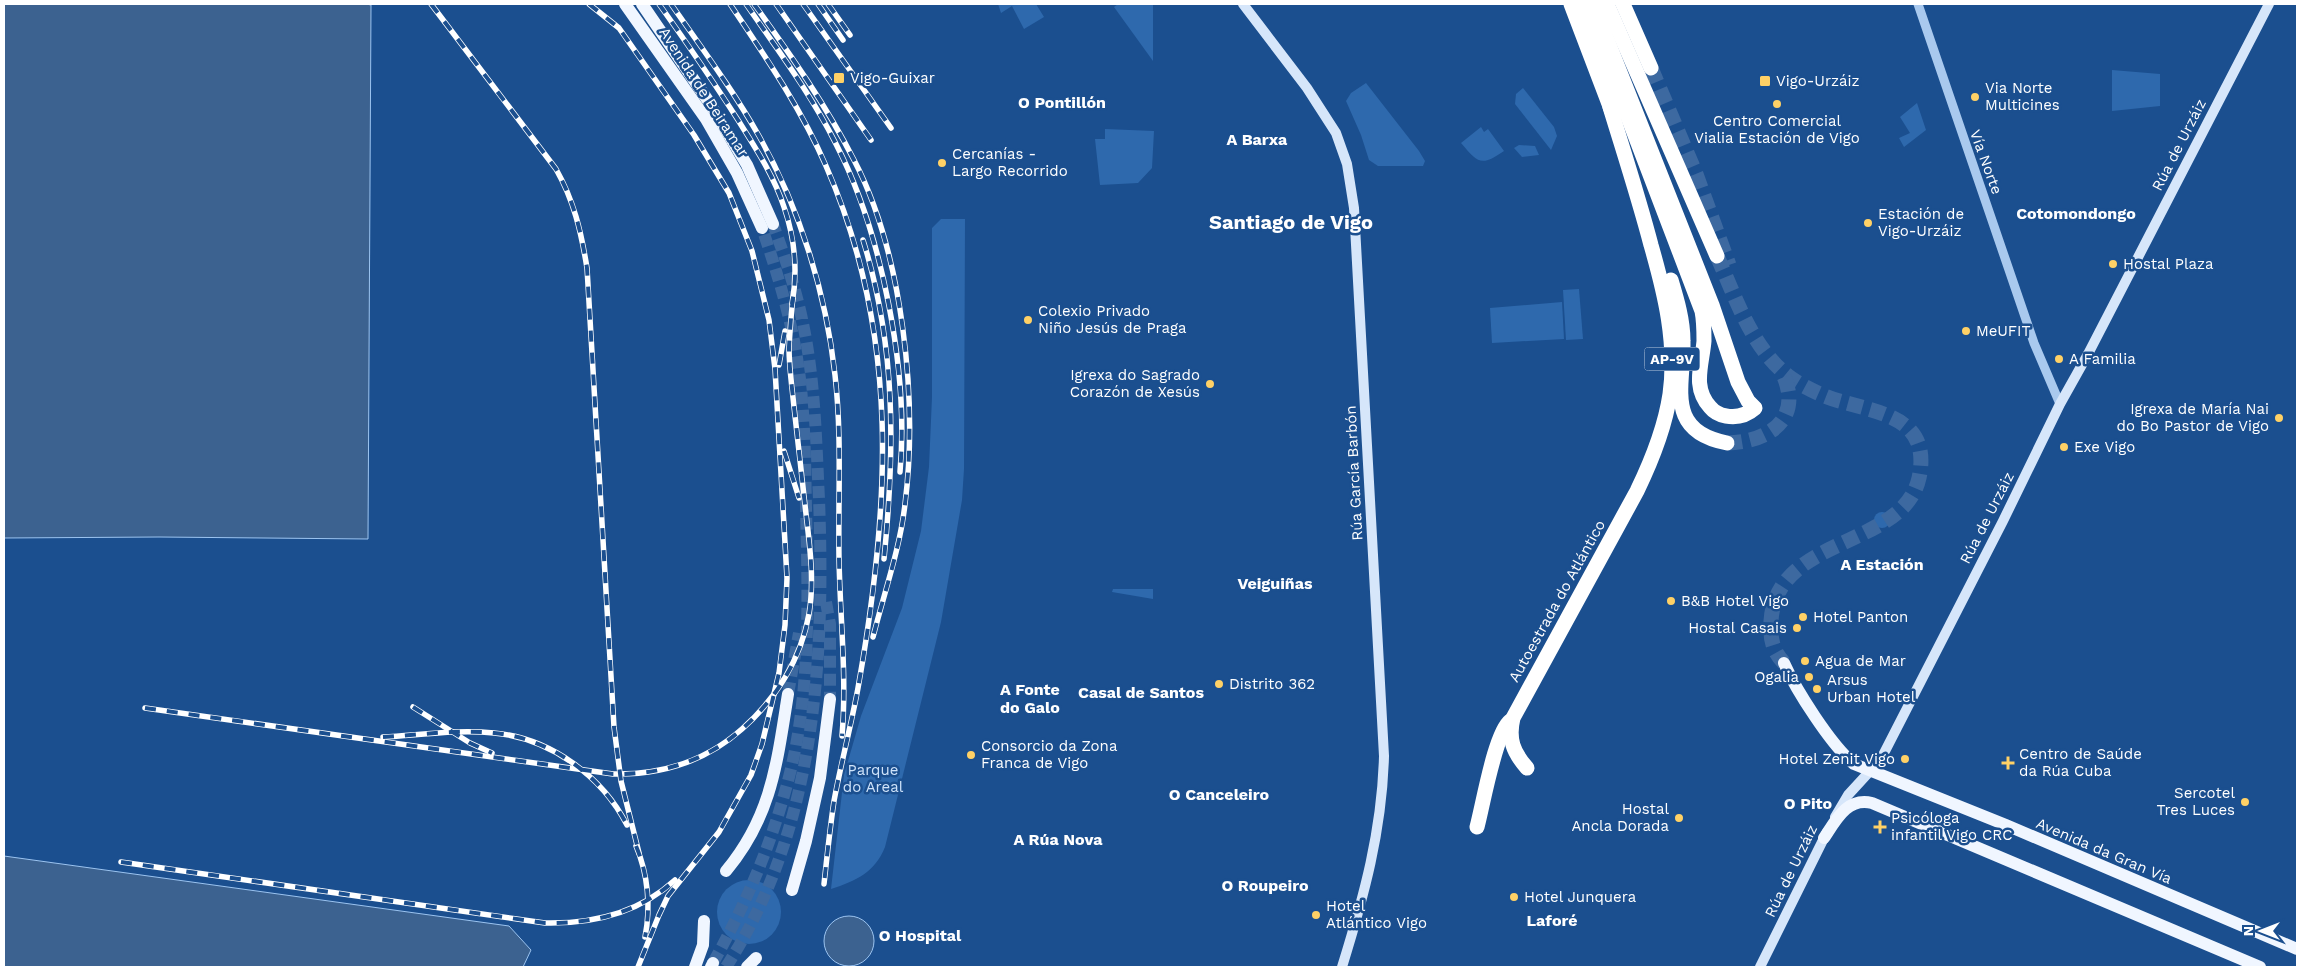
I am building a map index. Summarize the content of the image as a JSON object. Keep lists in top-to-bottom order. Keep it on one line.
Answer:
{"streets":{"highway":["AP-9V","Autoestrada do Atlántico"],"main road":["Avenida de Beiramar","Rúa de Urzáiz","Rúa García Barbón","Avenida da Gran Vía"],"street":["Vía Norte"]},"crossings":[["Rúa de Urzáiz","Vía Norte"],["Rúa de Urzáiz","Avenida da Gran Vía"]],"districts":["O Pontillón","A Barxa","Cotomondongo","Santiago de Vigo","A Estación","Veiguiñas","A Fonte do Galo","Casal de Santos","O Canceleiro","O Pito","A Rúa Nova","O Roupeiro","Laforé","O Hospital"],"parks":["Parque do Areal"],"places":{"transit":["Vigo-Guixar","Vigo-Urzáiz"],"other":["Via Norte Multicines","Centro Comercial Vialia Estación de Vigo","Cercanías - Largo Recorrido","Estación de Vigo-Urzáiz","Hostal Plaza","Colexio Privado Niño Jesús de Praga","MeUFIT","A Familia","Igrexa do Sagrado Corazón de Xesús","Igrexa de María Nai do Bo Pastor de Vigo","Exe Vigo","B&B Hotel Vigo","Hotel Panton","Hostal Casais","Agua de Mar","Ogalia","Distrito 362","Arsus Urban Hotel","Consorcio da Zona Franca de Vigo","Hotel Zenit Vigo","Sercotel Tres Luces","Hostal Ancla Dorada","Hotel Junquera","Hotel Atlántico Vigo"],"health":["Centro de Saúde da Rúa Cuba","Psicóloga infantil Vigo CRC"]},"north":"left"}
